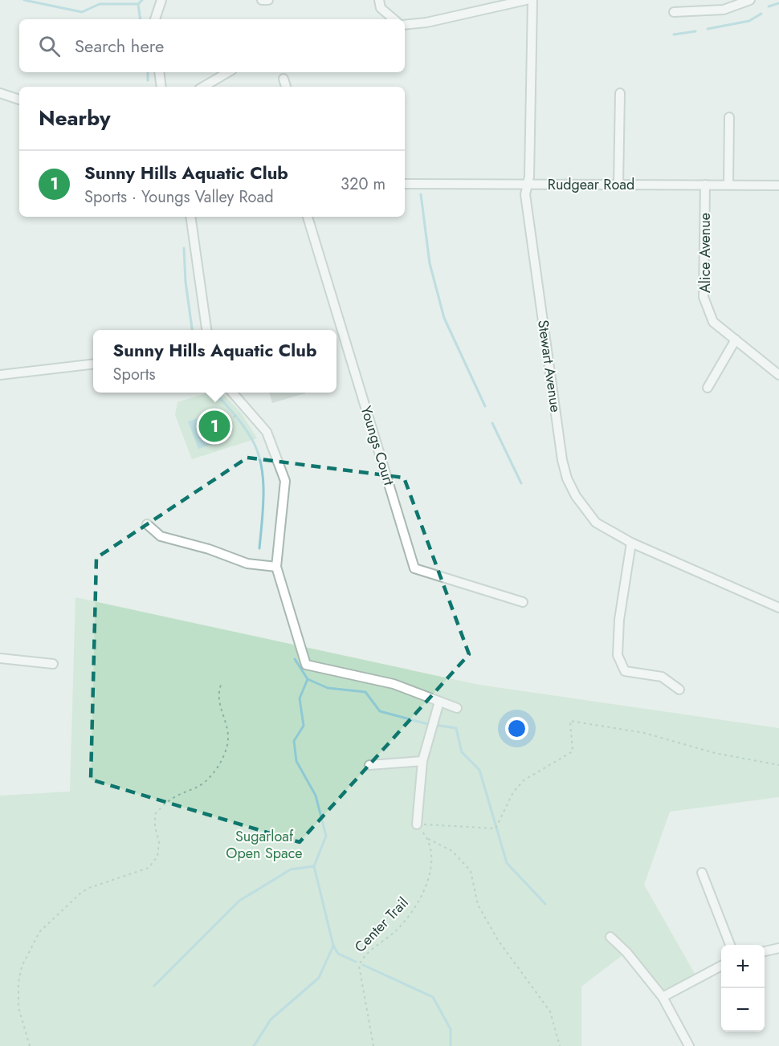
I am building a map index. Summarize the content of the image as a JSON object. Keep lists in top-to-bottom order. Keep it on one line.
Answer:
{"streets":{"street":["Rudgear Road","Alice Avenue","Stewart Avenue","Youngs Court"],"path":["Center Trail"]},"crossings":[["Rudgear Road","Alice Avenue"],["Rudgear Road","Stewart Avenue"]],"parks":["Sugarloaf Open Space"],"page":{"search":"Search here","heading":"Nearby","list":[{"mark":"1","name":"Sunny Hills Aquatic Club","note":"Sports · Youngs Valley Road","value":"320 m"}],"popup":["Sunny Hills Aquatic Club","Sports"],"pins":"1","map_buttons":["+","−"]}}
